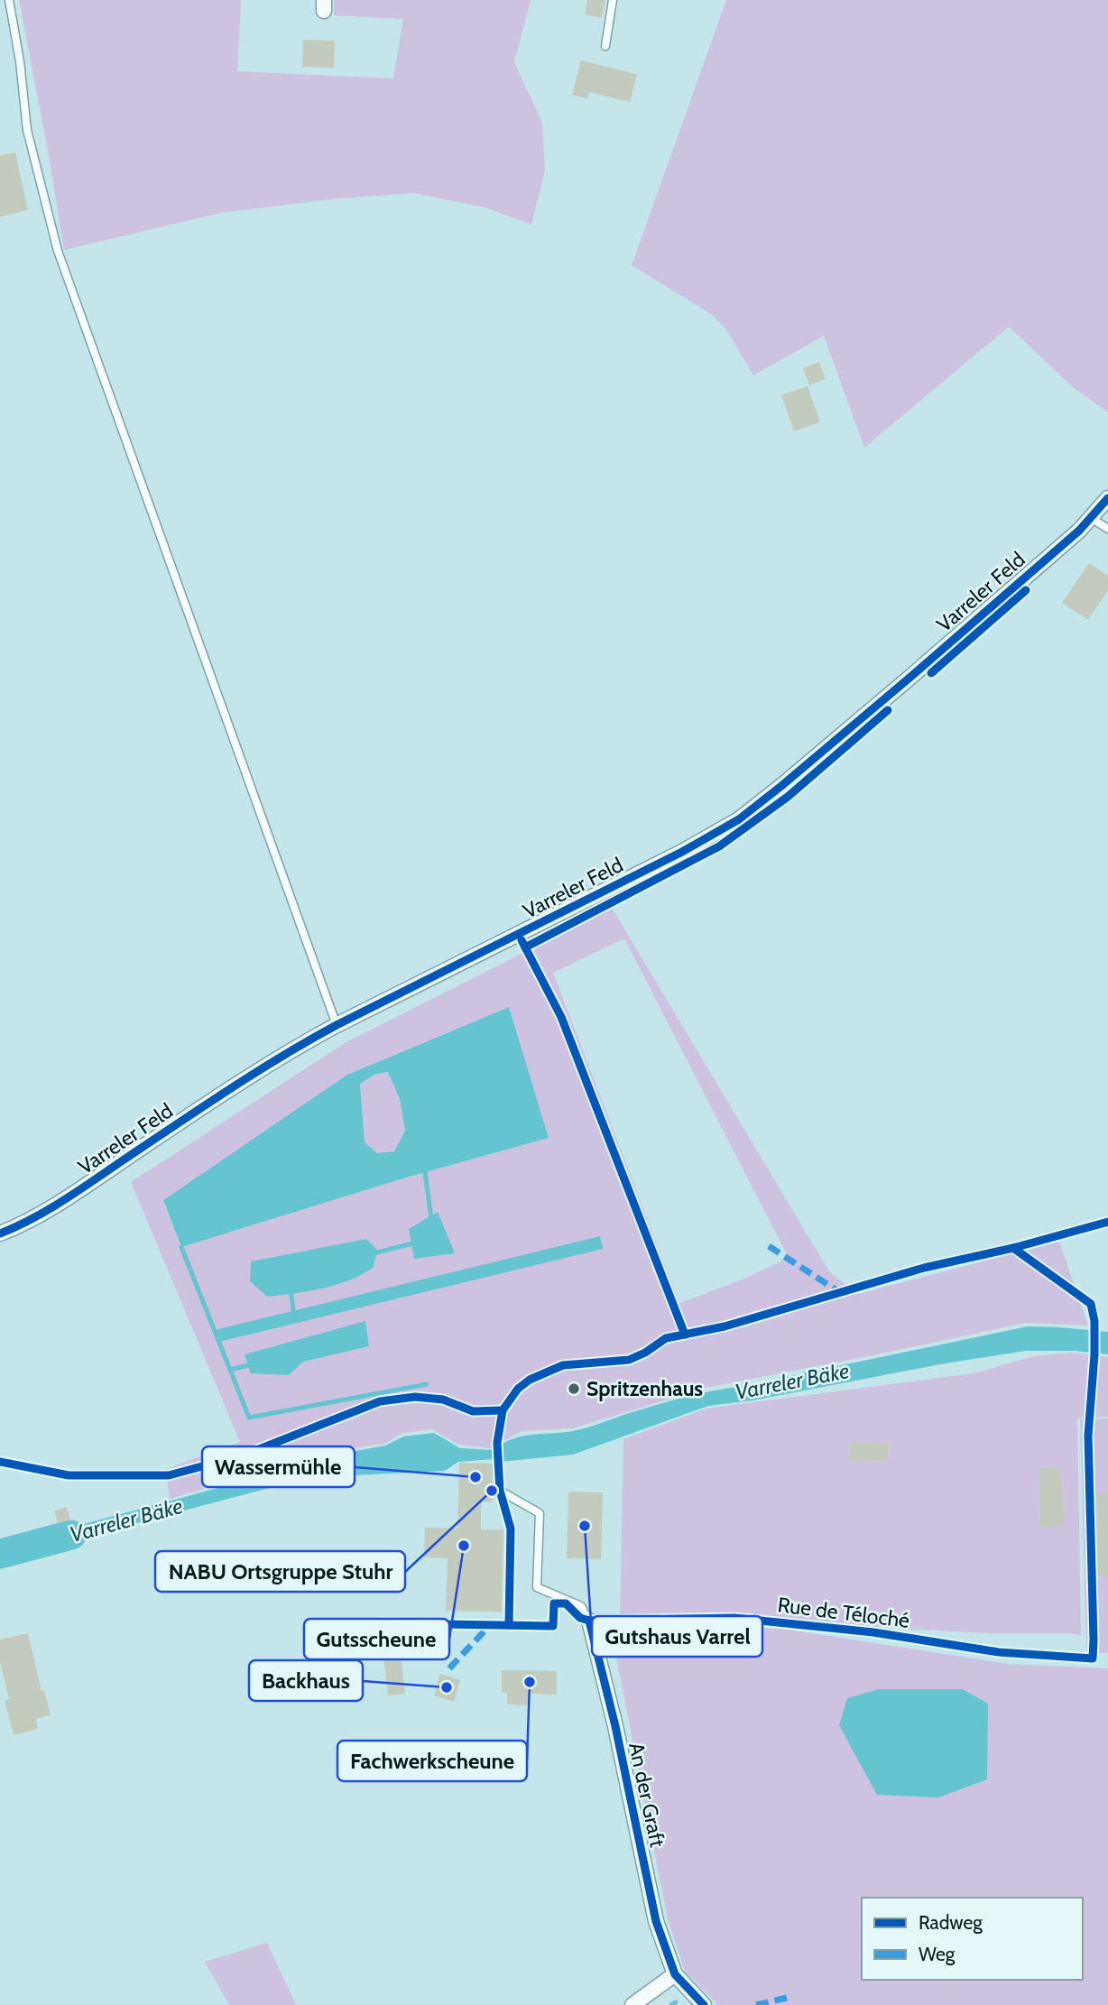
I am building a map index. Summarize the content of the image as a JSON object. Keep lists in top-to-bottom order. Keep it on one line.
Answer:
{"streets":{"street":["Varreler Feld","An der Graft"],"lane":["Rue de Téloché"]},"crossings":[["Rue de Téloché","An der Graft"]],"water":["Varreler Bäke"],"places":["Spritzenhaus","Wassermühle","NABU Ortsgruppe Stuhr","Gutshaus Varrel","Gutsscheune","Fachwerkscheune","Backhaus"],"legend":["Radweg","Weg"]}
